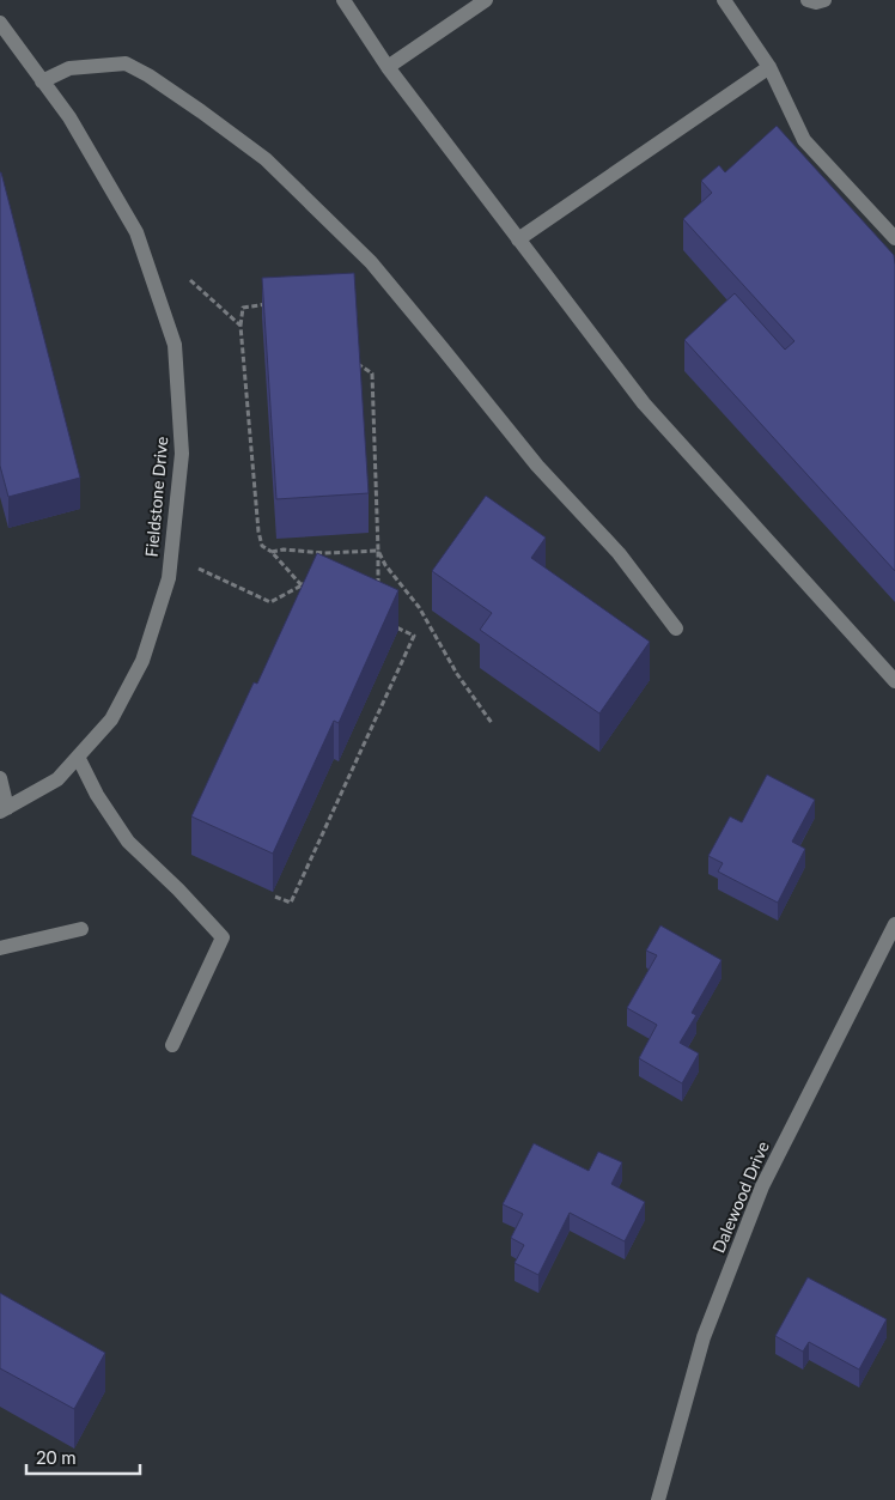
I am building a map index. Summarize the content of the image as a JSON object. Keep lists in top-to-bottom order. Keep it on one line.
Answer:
{"streets":{"street":["Fieldstone Drive","Dalewood Drive"]},"scale_bar":"20 m"}
